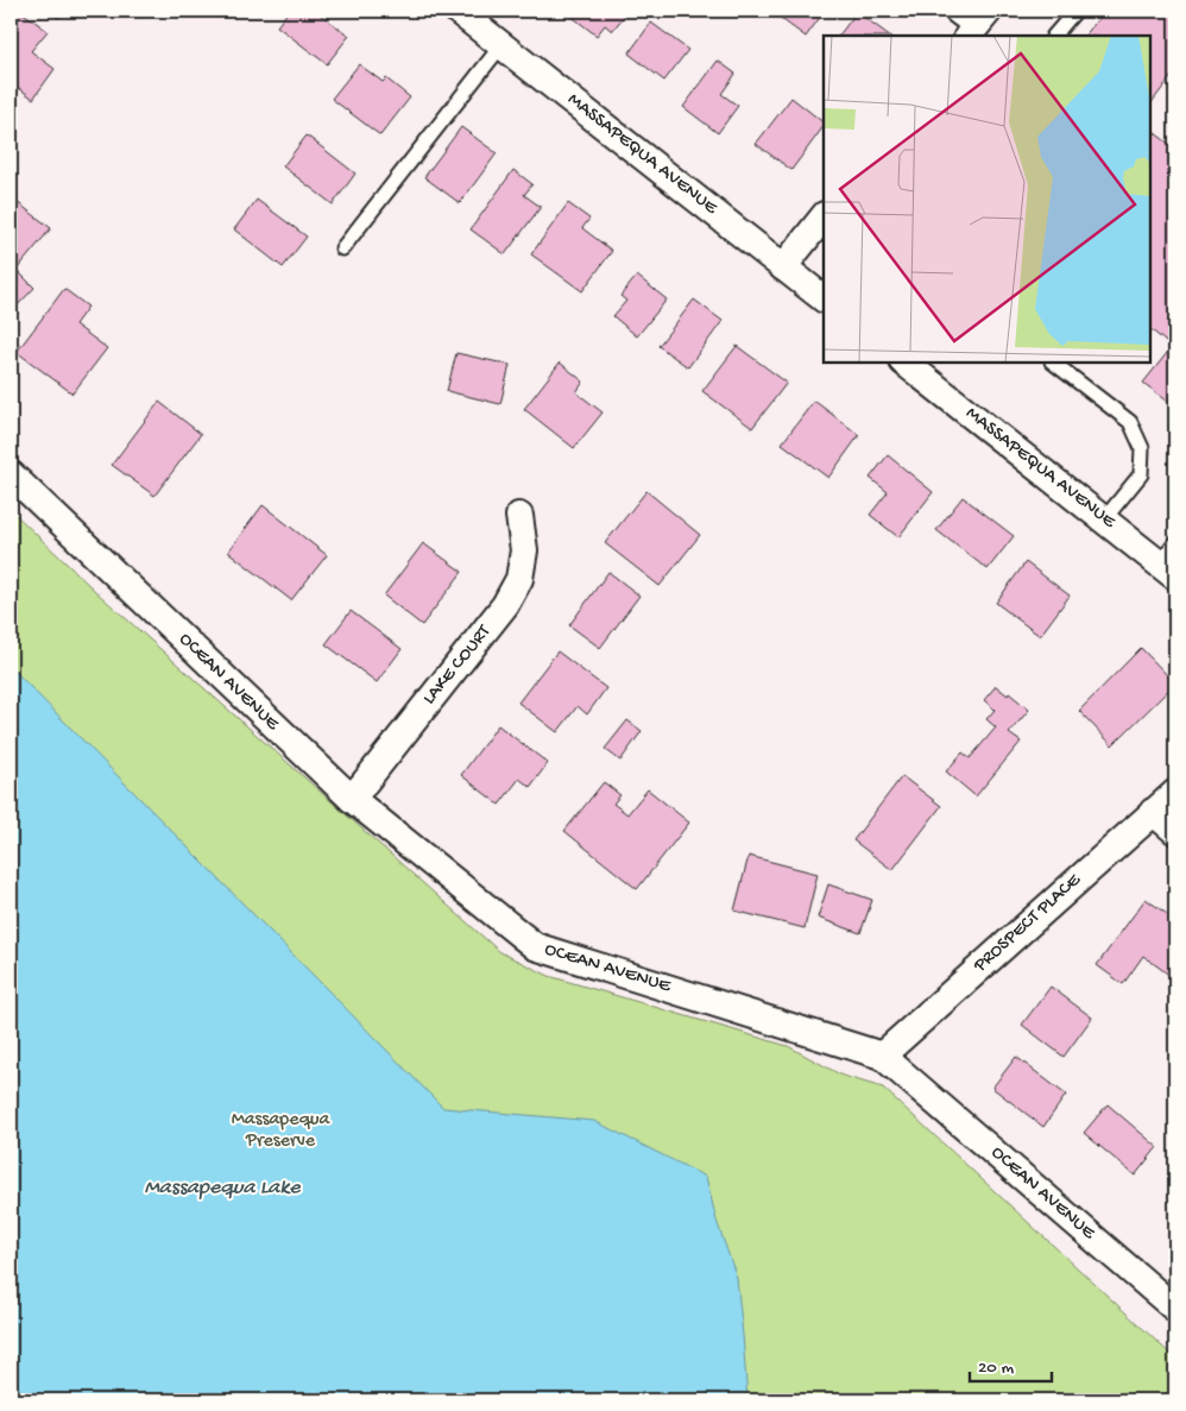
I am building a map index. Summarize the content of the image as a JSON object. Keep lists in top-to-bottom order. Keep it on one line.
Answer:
{"streets":{"street":["MASSAPEQUA AVENUE","LAKE COURT","OCEAN AVENUE","PROSPECT PLACE"]},"crossings":[["LAKE COURT","OCEAN AVENUE"],["OCEAN AVENUE","PROSPECT PLACE"]],"water":["Massapequa Lake"],"parks":["Massapequa Preserve"],"scale_bar":"20 m"}
